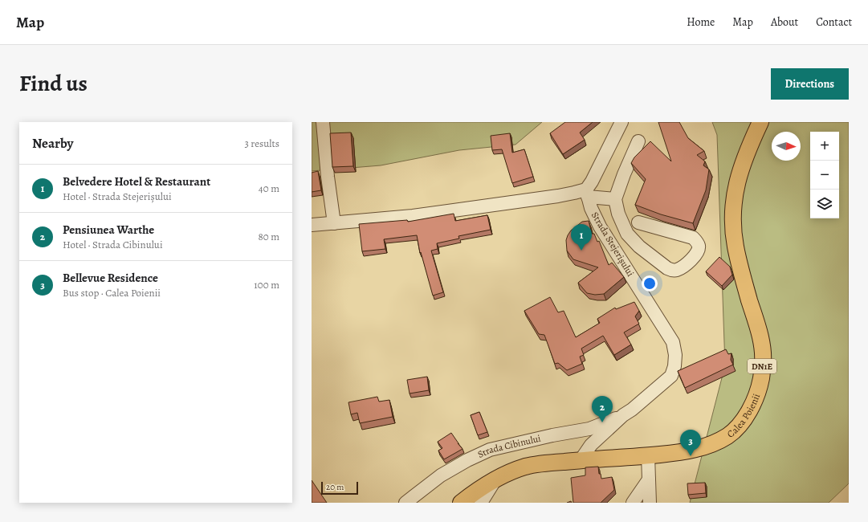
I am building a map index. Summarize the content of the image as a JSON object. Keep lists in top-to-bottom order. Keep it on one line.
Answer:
{"streets":{"main road":["DN1E","Calea Poienii"],"street":["Strada Stejerișului","Strada Cibinului"]},"crossings":[["Strada Stejerișului","Calea Poienii"],["Strada Stejerișului","Strada Cibinului"]],"scale_bar":"20 m","north":"right","page":{"header":"Map","nav":["Home","Map","About","Contact"],"title":"Find us","buttons":"Directions","heading":["Nearby","3 results"],"map_buttons":["+","−"],"list":[{"mark":"1","name":"Belvedere Hotel & Restaurant","note":"Hotel · Strada Stejerișului","value":"40 m"},{"mark":"2","name":"Pensiunea Warthe","note":"Hotel · Strada Cibinului","value":"80 m"},{"mark":"3","name":"Bellevue Residence","note":"Bus stop · Calea Poienii","value":"100 m"}],"pins":["1","2","3"],"scale":"20 m"}}
